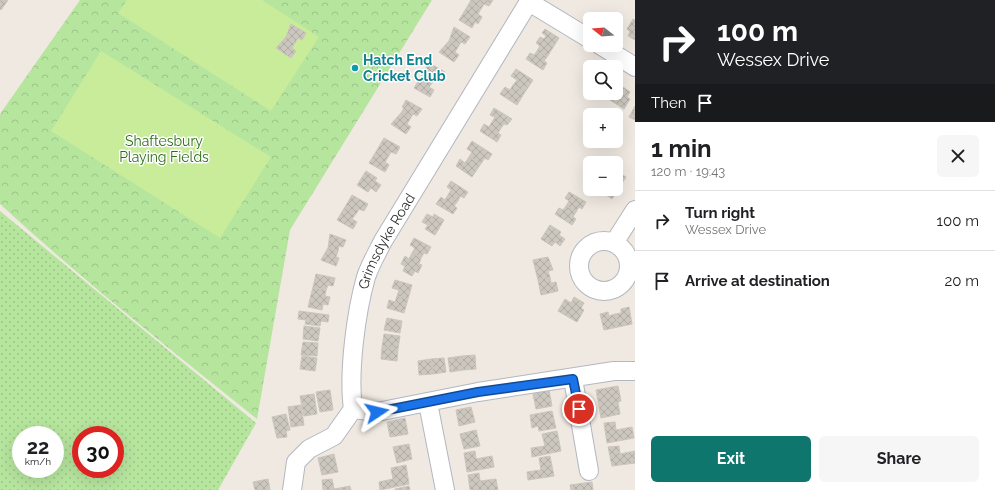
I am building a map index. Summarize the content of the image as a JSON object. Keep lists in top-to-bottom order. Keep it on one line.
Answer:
{"streets":{"street":["Grimsdyke Road"]},"parks":["Shaftesbury Playing Fields"],"places":["Hatch End Cricket Club"],"north":"left","page":{"turn":["100 m","Wessex Drive"],"map_buttons":["+","−"],"then":"Then","heading":["1 min","120 m · 19:43"],"list":[{"name":"Turn right","note":"Wessex Drive","value":"100 m"},{"name":"Arrive at destination","value":"20 m"}],"speed":"22 km/h","limit":"30","buttons":["Exit","Share"]}}
